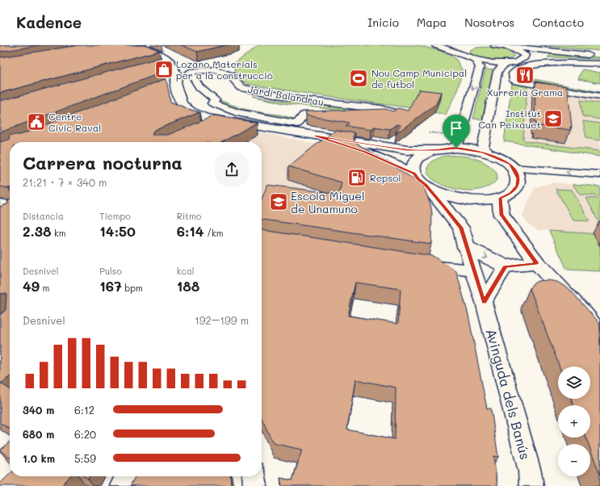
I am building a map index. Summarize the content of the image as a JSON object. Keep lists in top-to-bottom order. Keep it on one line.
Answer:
{"streets":{"street":["Jardí Balandrau","Avinguda dels Banús"]},"places":{"shop":["Lozano Materials per a la construcció"],"restaurant":["Xurreria Grama"],"sports":["Nou Camp Municipal de futbol"],"school or university":["Institut Can Peixauet","Escola Miguel de Unamuno"],"public building":["Centre Civic Raval"],"fuel station":["Repsol"]},"page":{"header":"Kadence","nav":["Inicio","Mapa","Nosotros","Contacto"],"heading":["Carrera nocturna","21:21 · 7 × 340 m"],"stats":[["Distancia","2.38 km"],["Tiempo","14:50"],["Ritmo","6:14 /km"],["Desnivel","49 m"],["Pulso","167 bpm"],["kcal","188"]],"chart":["Desnivel","192–199 m"],"map_buttons":["+","−"],"list":[{"name":"340 m","note":"6:12"},{"name":"680 m","note":"6:20"},{"name":"1.0 km","note":"5:59"}]}}
